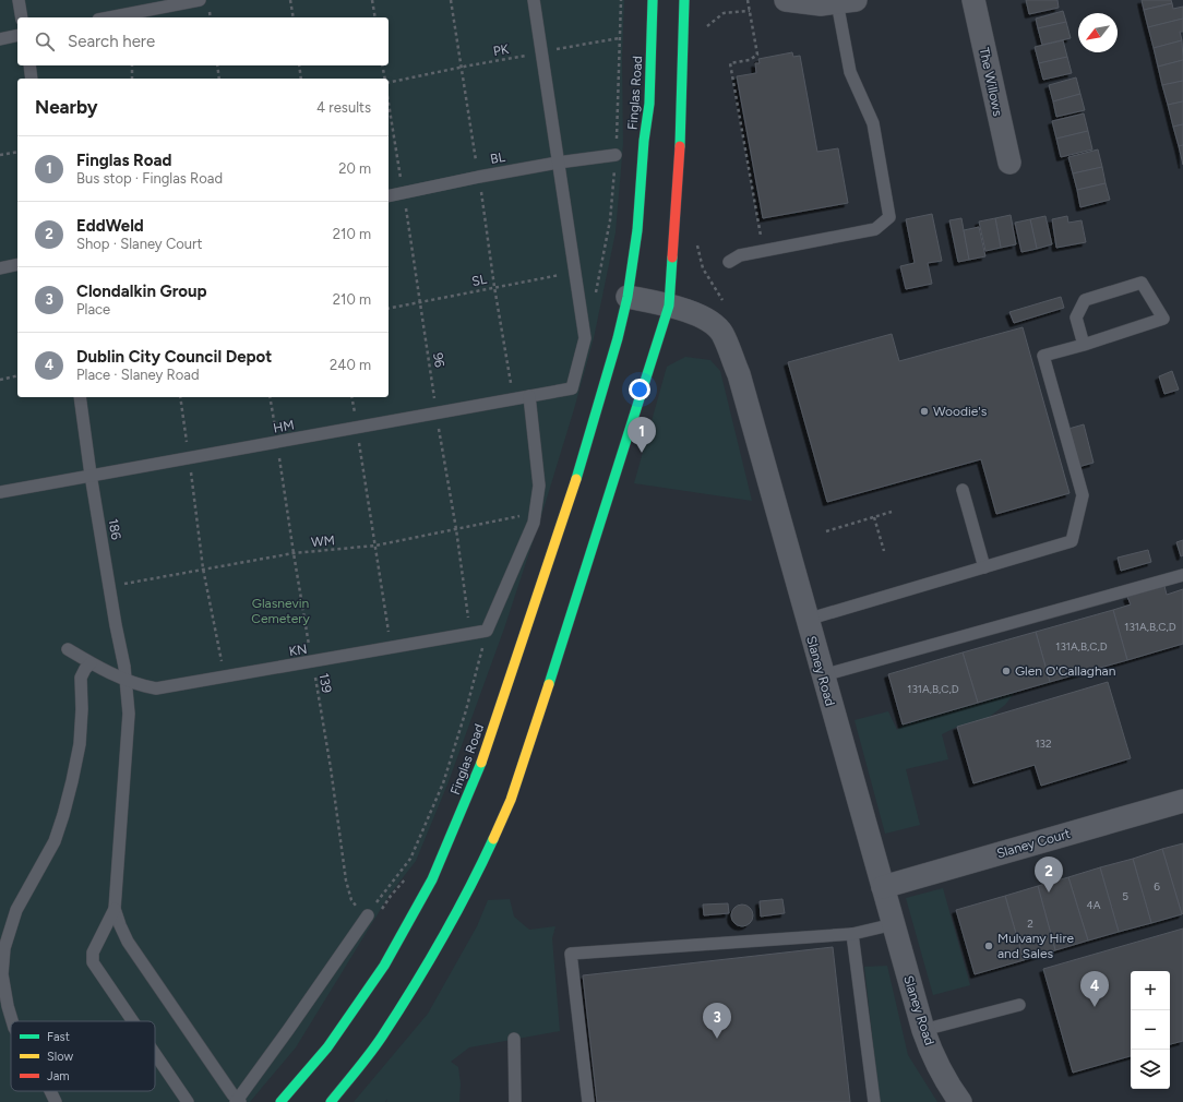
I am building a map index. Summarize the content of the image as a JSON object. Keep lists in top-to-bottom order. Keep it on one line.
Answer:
{"streets":{"main road":["Finglas Road"],"street":["The Willows","Slaney Road","Slaney Court"],"lane":["BL","HM","186","KN"],"path":["PK","SL","96","WM","139"]},"crossings":[["Finglas Road","Slaney Road"],["BL","96"],["SL","96"],["SL","HM"],["96","HM"],["96","WM"],["96","KN"],["HM","186"],["HM","139"],["186","WM"],["186","KN"],["WM","139"],["KN","139"],["Slaney Road","Slaney Court"]],"parks":["Glasnevin Cemetery"],"places":["Woodie's","Glen O'Callaghan","Mulvany Hire and Sales"],"house_numbers":["131A,B,C,D","131A,B,C,D","131A,B,C,D","132","6","5","4A","2"],"legend":["Fast","Slow","Jam"],"north":"bottom left","page":{"search":"Search here","heading":["Nearby","4 results"],"list":[{"mark":"1","name":"Finglas Road","note":"Bus stop · Finglas Road","value":"20 m"},{"mark":"2","name":"EddWeld","note":"Shop · Slaney Court","value":"210 m"},{"mark":"3","name":"Clondalkin Group","note":"Place","value":"210 m"},{"mark":"4","name":"Dublin City Council Depot","note":"Place · Slaney Road","value":"240 m"}],"pins":["1","2","4","3"],"map_buttons":["+","−"]}}
